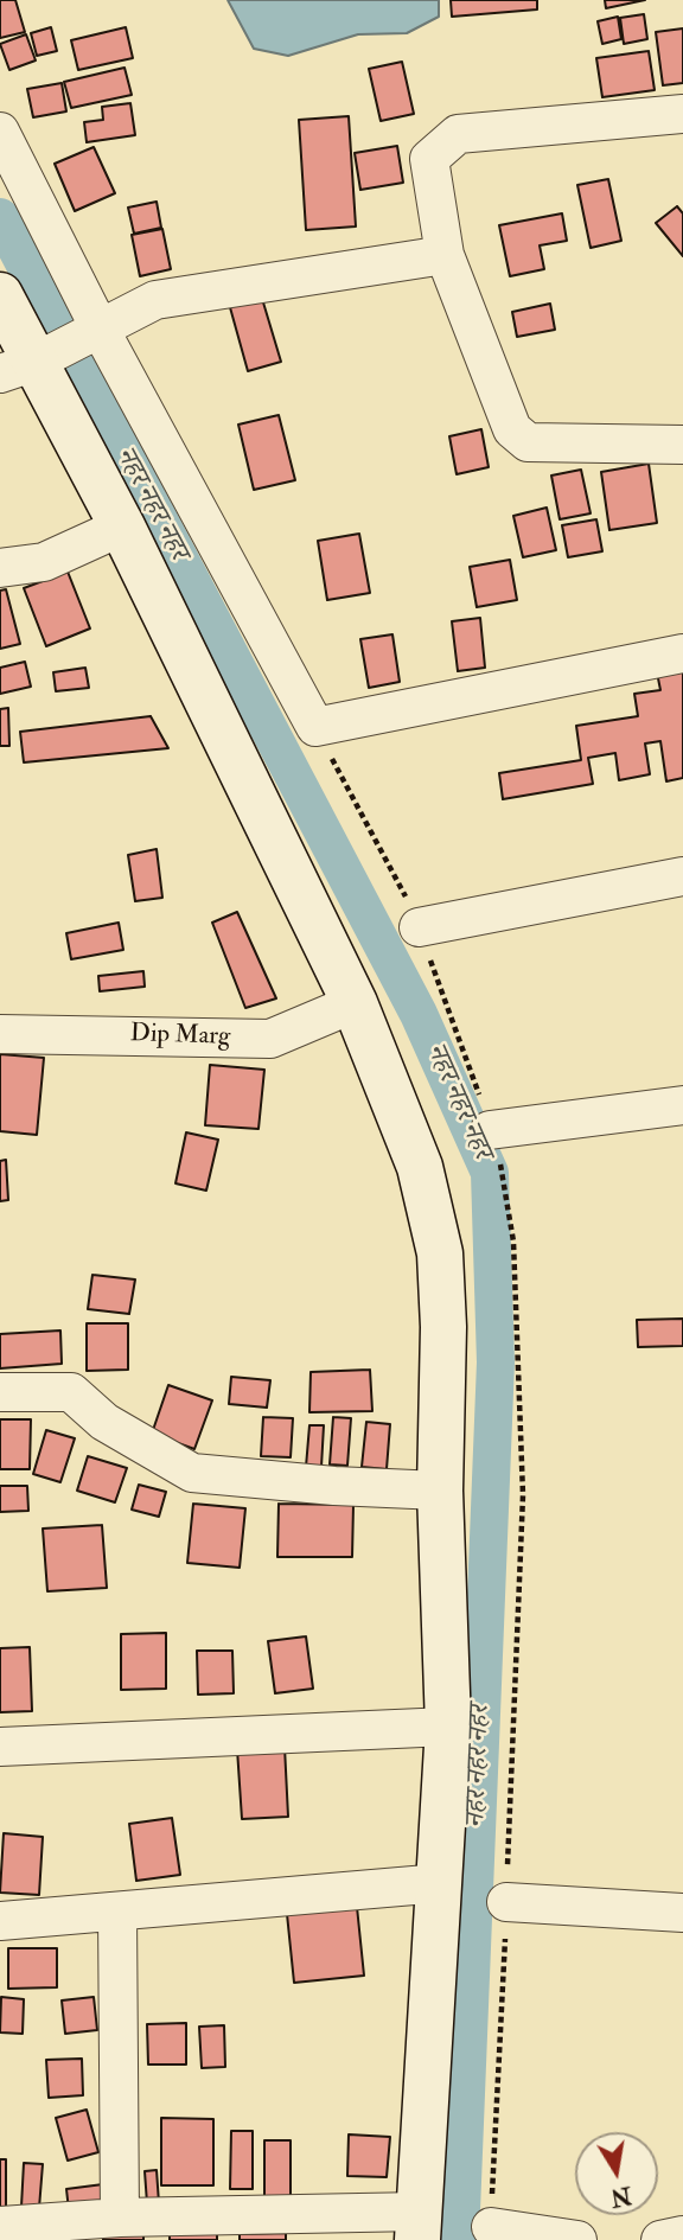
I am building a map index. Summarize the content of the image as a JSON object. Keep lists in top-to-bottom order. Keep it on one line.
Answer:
{"streets":{"street":["Dip Marg"]},"water":["नहर नहर नहर"],"north":"bottom"}
